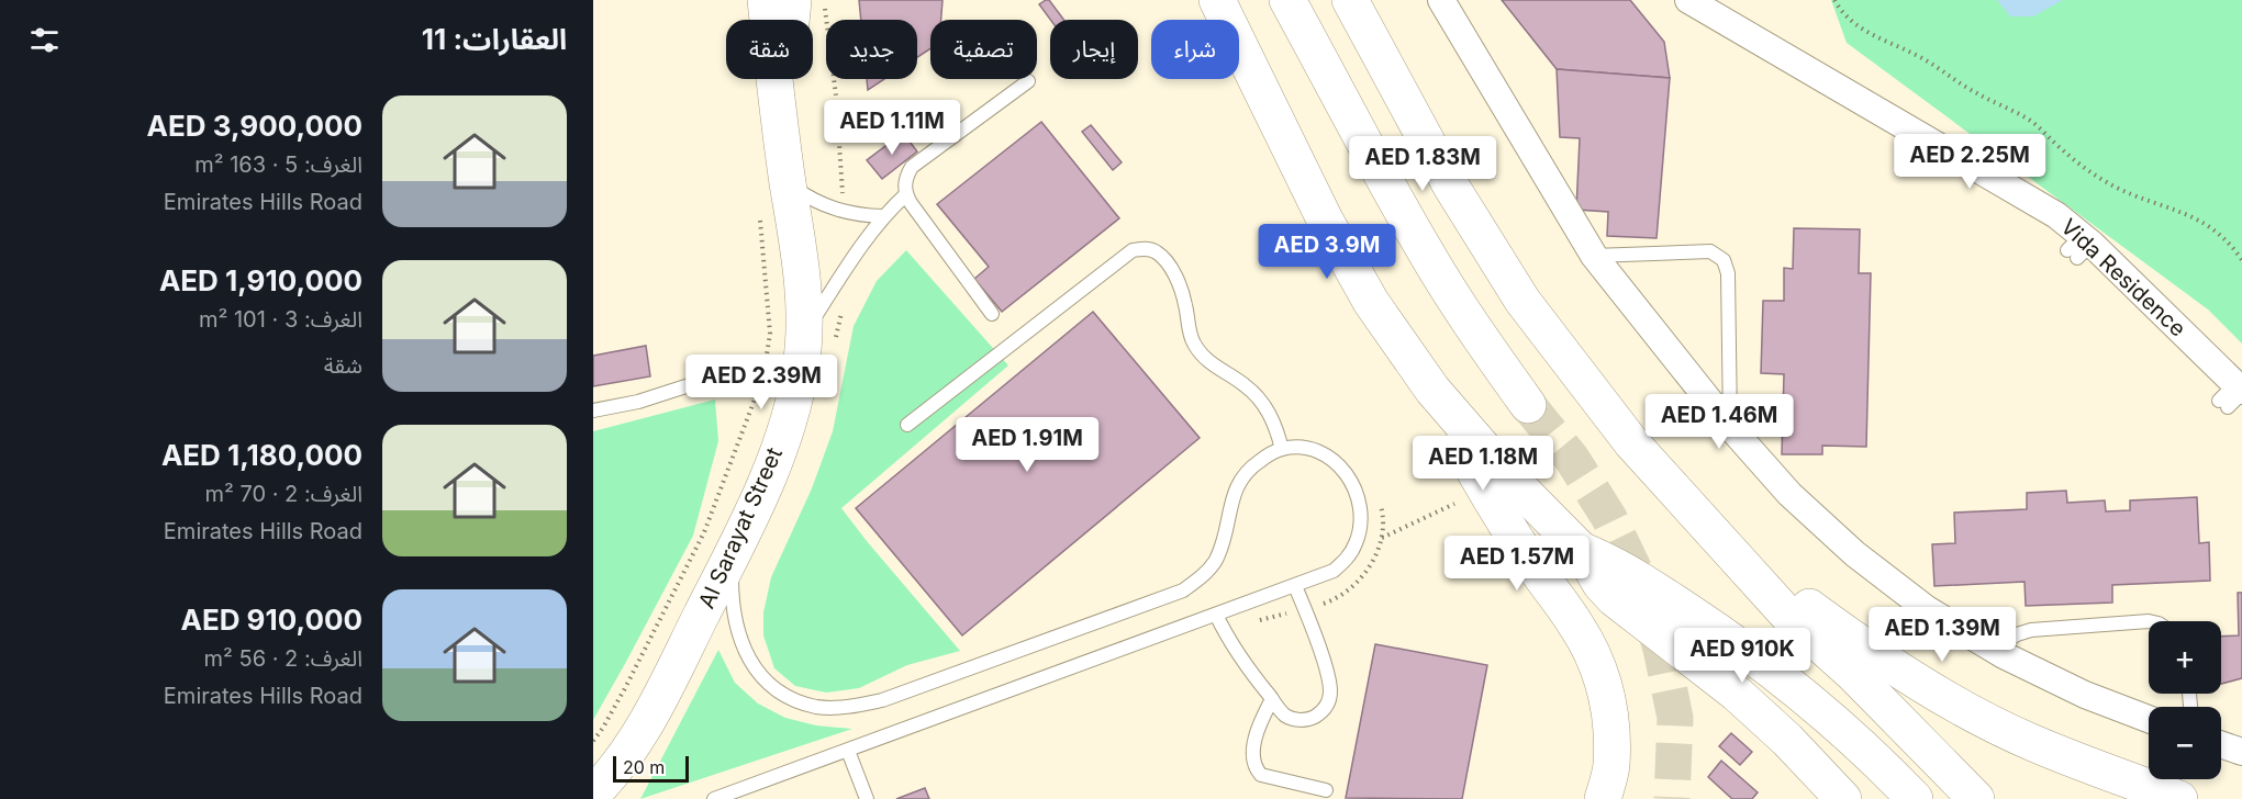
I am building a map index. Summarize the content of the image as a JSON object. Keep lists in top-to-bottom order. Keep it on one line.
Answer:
{"streets":{"main road":["Al Sarayat Street"],"street":["Vida Residence"]},"scale_bar":"20 m","page":{"heading":"العقارات: 11","chip":["شراء","إيجار","تصفية","جديد","شقة"],"list":[{"name":"AED 3,900,000","note":"الغرف: 5 · 163 m² · Emirates Hills Road"},{"name":"AED 1,910,000","note":"الغرف: 3 · 101 m² · شقة"},{"name":"AED 1,180,000","note":"الغرف: 2 · 70 m² · Emirates Hills Road"},{"name":"AED 910,000","note":"الغرف: 2 · 56 m² · Emirates Hills Road"}],"price":["AED 1.11M","AED 2.25M","AED 1.83M","AED 3.9M","AED 2.39M","AED 1.46M","AED 1.91M","AED 1.18M","AED 1.57M","AED 1.39M","AED 910K"],"map_buttons":["+","−"],"scale":"20 m"}}
